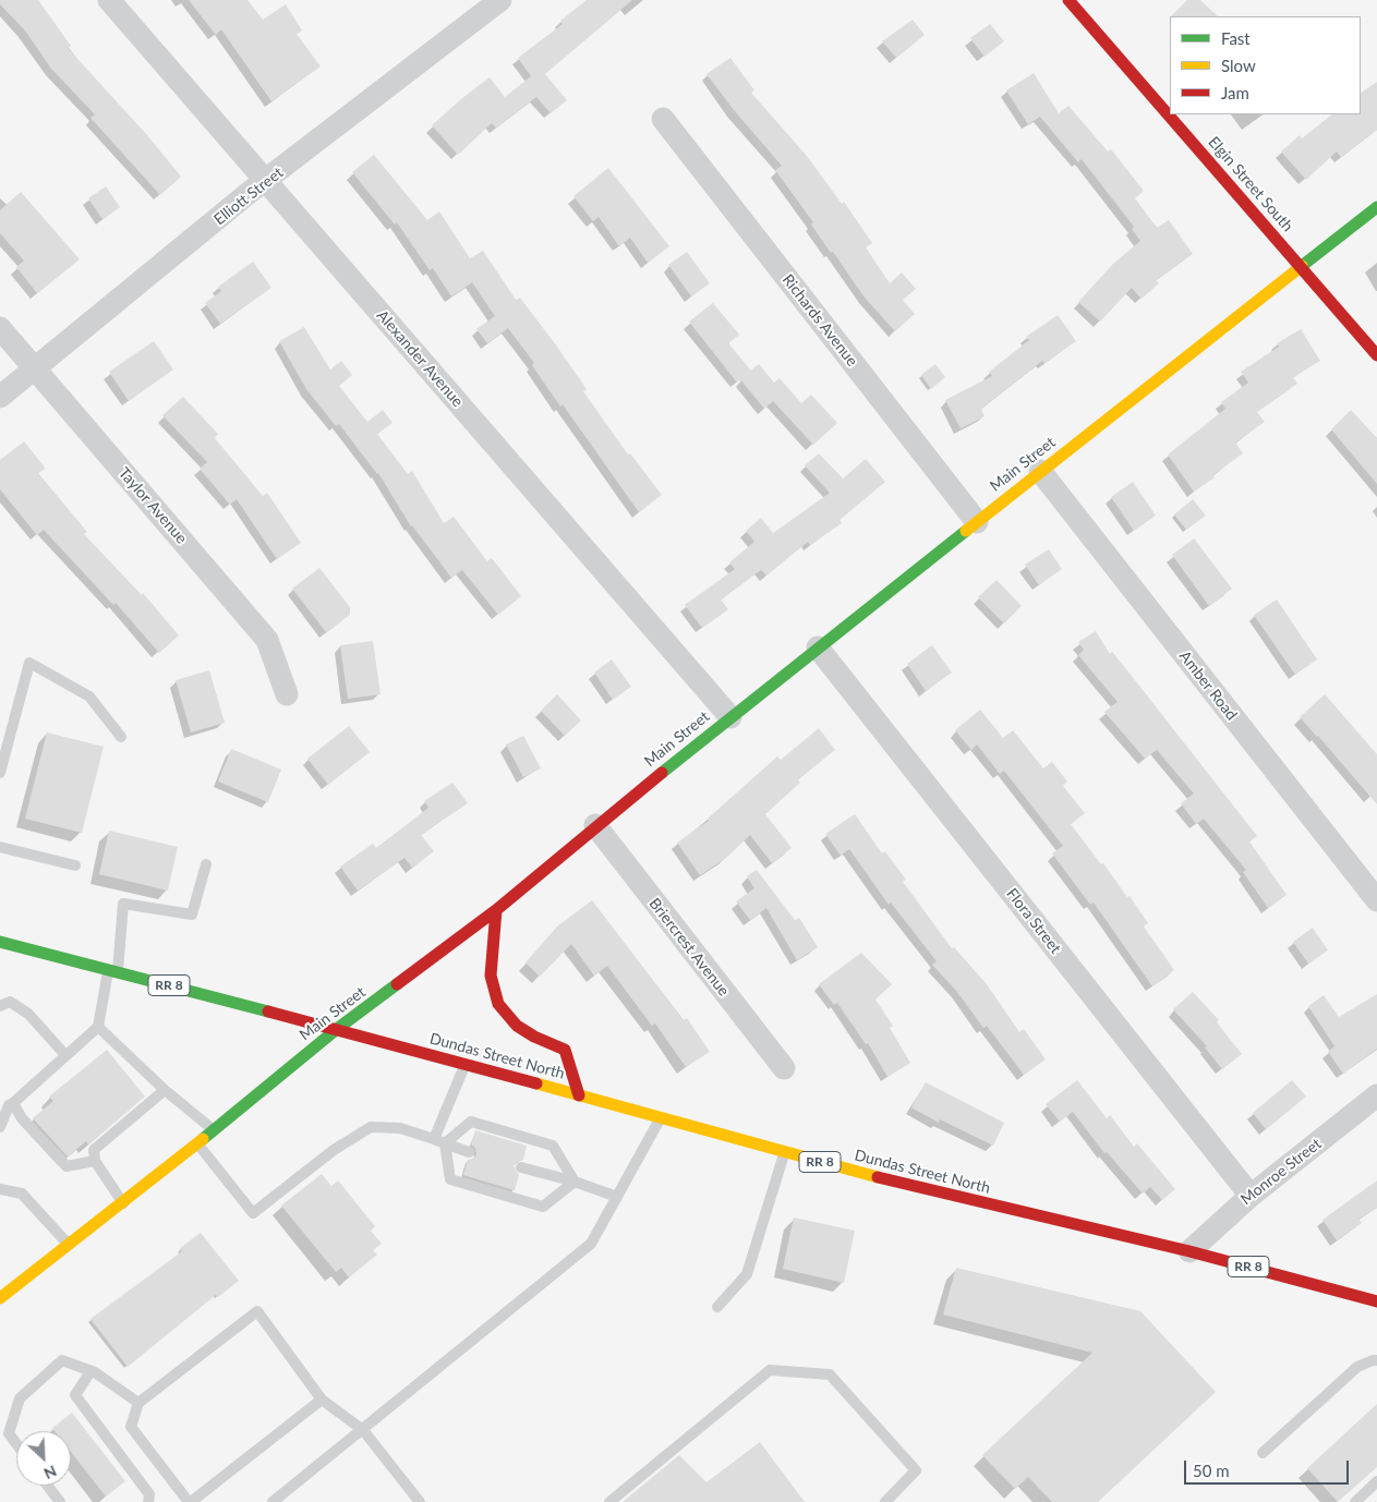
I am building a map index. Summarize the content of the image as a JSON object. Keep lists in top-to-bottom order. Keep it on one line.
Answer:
{"streets":{"main road":["Elgin Street South","Main Street","RR 8","Dundas Street North"],"street":["Elliott Street","Richards Avenue","Alexander Avenue","Taylor Avenue","Amber Road","Flora Street","Briercrest Avenue","Monroe Street"]},"crossings":[["Elgin Street South","Main Street"],["Elliott Street","Alexander Avenue"],["Elliott Street","Taylor Avenue"],["Richards Avenue","Main Street"],["Alexander Avenue","Main Street"],["Main Street","Amber Road"],["Main Street","Flora Street"],["Main Street","Briercrest Avenue"],["Main Street","RR 8"],["Main Street","Dundas Street North"],["Flora Street","Monroe Street"],["RR 8","Dundas Street North"],["Dundas Street North","Monroe Street"]],"legend":["Fast","Slow","Jam"],"scale_bar":"50 m","north":"bottom right"}
